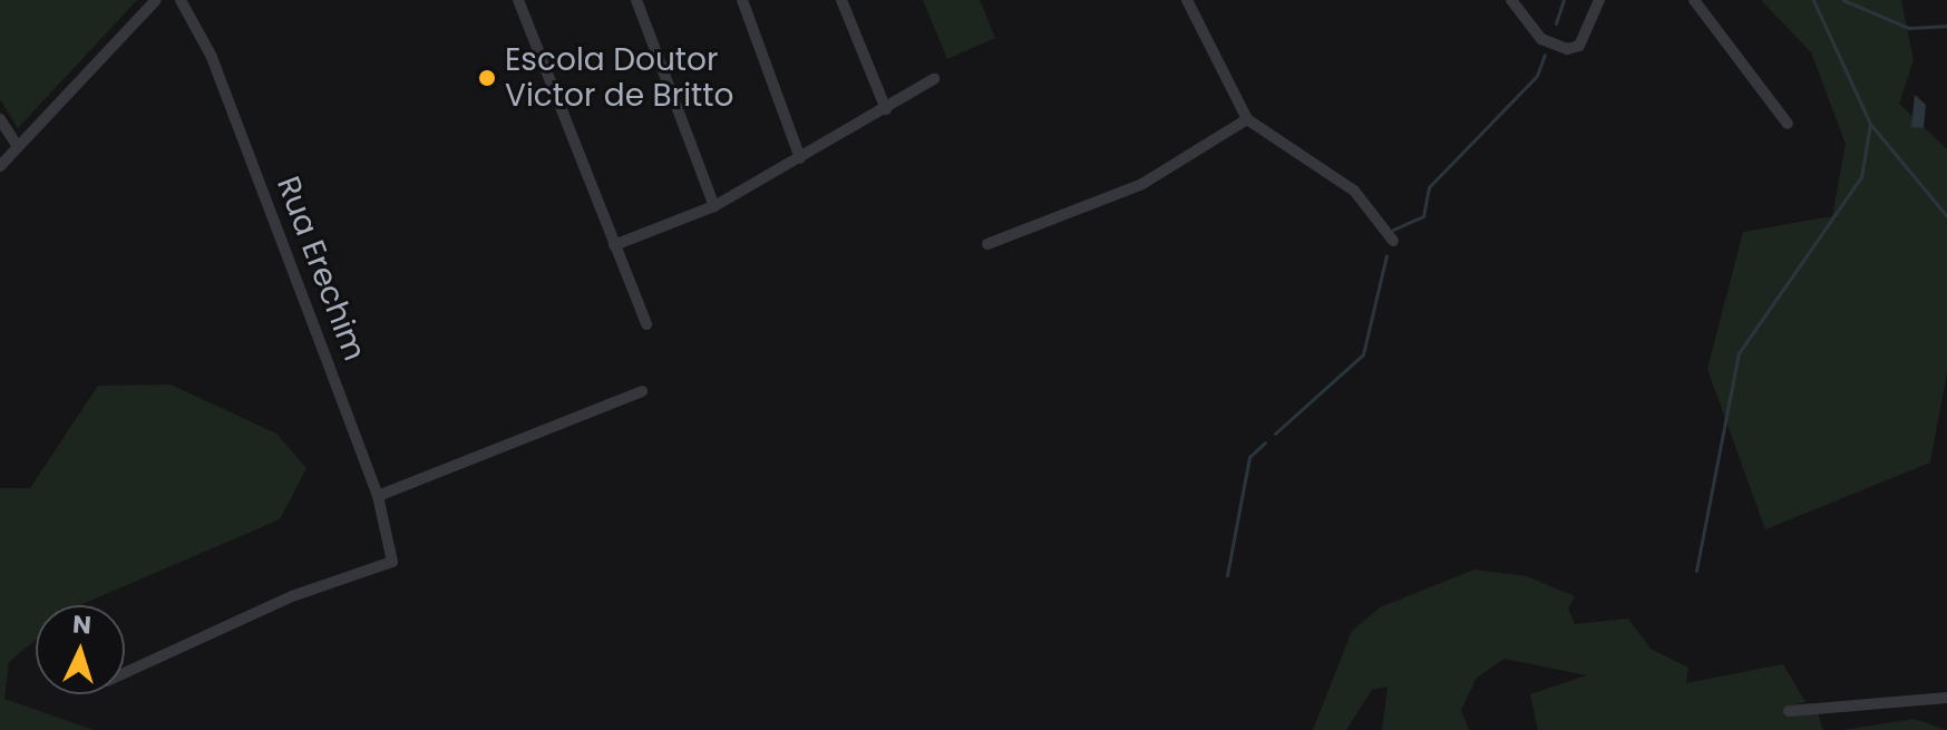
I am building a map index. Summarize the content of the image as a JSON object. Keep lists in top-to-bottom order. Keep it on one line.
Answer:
{"streets":{"street":["Rua Erechim"]},"places":["Escola Doutor Victor de Britto"],"north":"top"}
